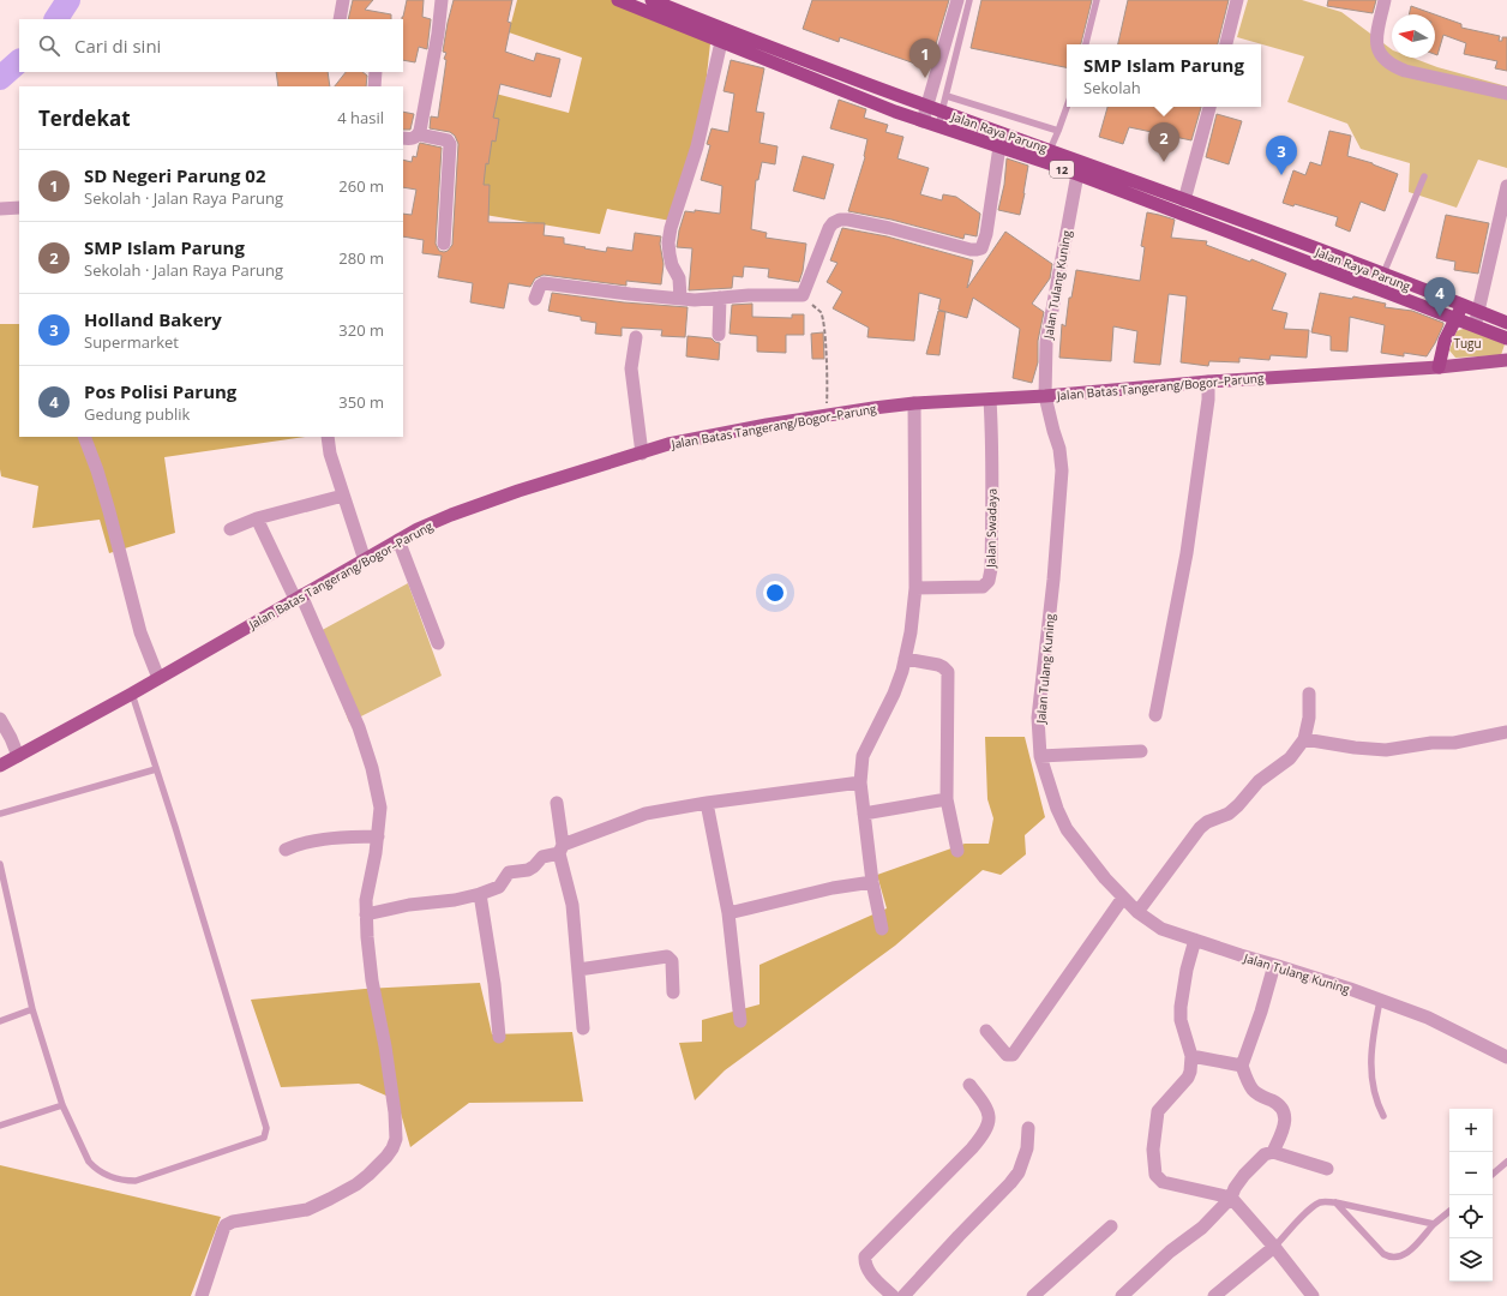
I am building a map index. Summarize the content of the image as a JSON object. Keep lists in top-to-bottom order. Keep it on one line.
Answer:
{"streets":{"highway":["Jalan Raya Parung","12"],"main road":["Jalan Batas Tangerang/Bogor–Parung"],"street":["Jalan Tulang Kuning","Jalan Swadaya"]},"crossings":[["Jalan Raya Parung","Jalan Tulang Kuning"],["Jalan Tulang Kuning","Jalan Batas Tangerang/Bogor–Parung"],["Jalan Batas Tangerang/Bogor–Parung","Jalan Swadaya"]],"parks":["Tugu"],"north":"left","page":{"search":"Cari di sini","pins":["1","2","3","4"],"popup":["SMP Islam Parung","Sekolah"],"heading":["Terdekat","4 hasil"],"list":[{"mark":"1","name":"SD Negeri Parung 02","note":"Sekolah · Jalan Raya Parung","value":"260 m"},{"mark":"2","name":"SMP Islam Parung","note":"Sekolah · Jalan Raya Parung","value":"280 m"},{"mark":"3","name":"Holland Bakery","note":"Supermarket","value":"320 m"},{"mark":"4","name":"Pos Polisi Parung","note":"Gedung publik","value":"350 m"}],"map_buttons":["+","−"]}}
